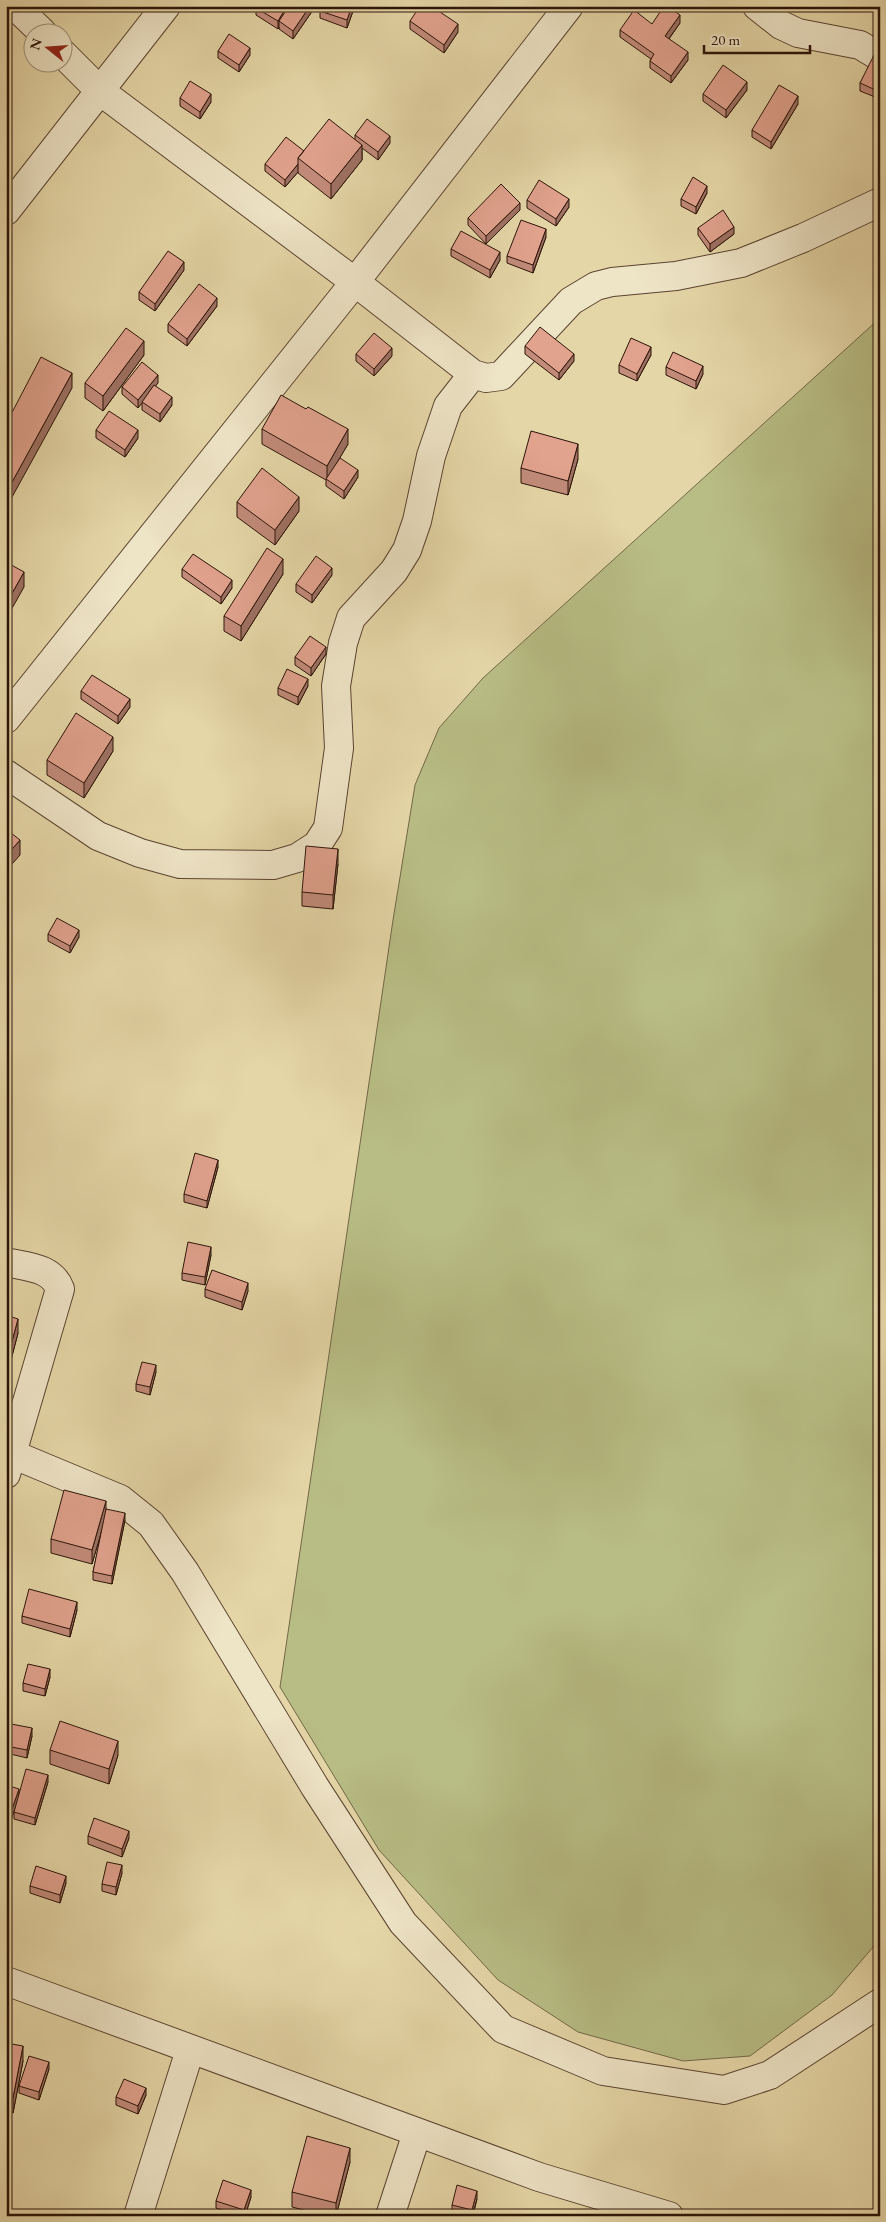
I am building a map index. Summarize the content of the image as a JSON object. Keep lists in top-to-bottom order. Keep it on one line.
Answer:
{"scale_bar":"20 m","north":"left"}
